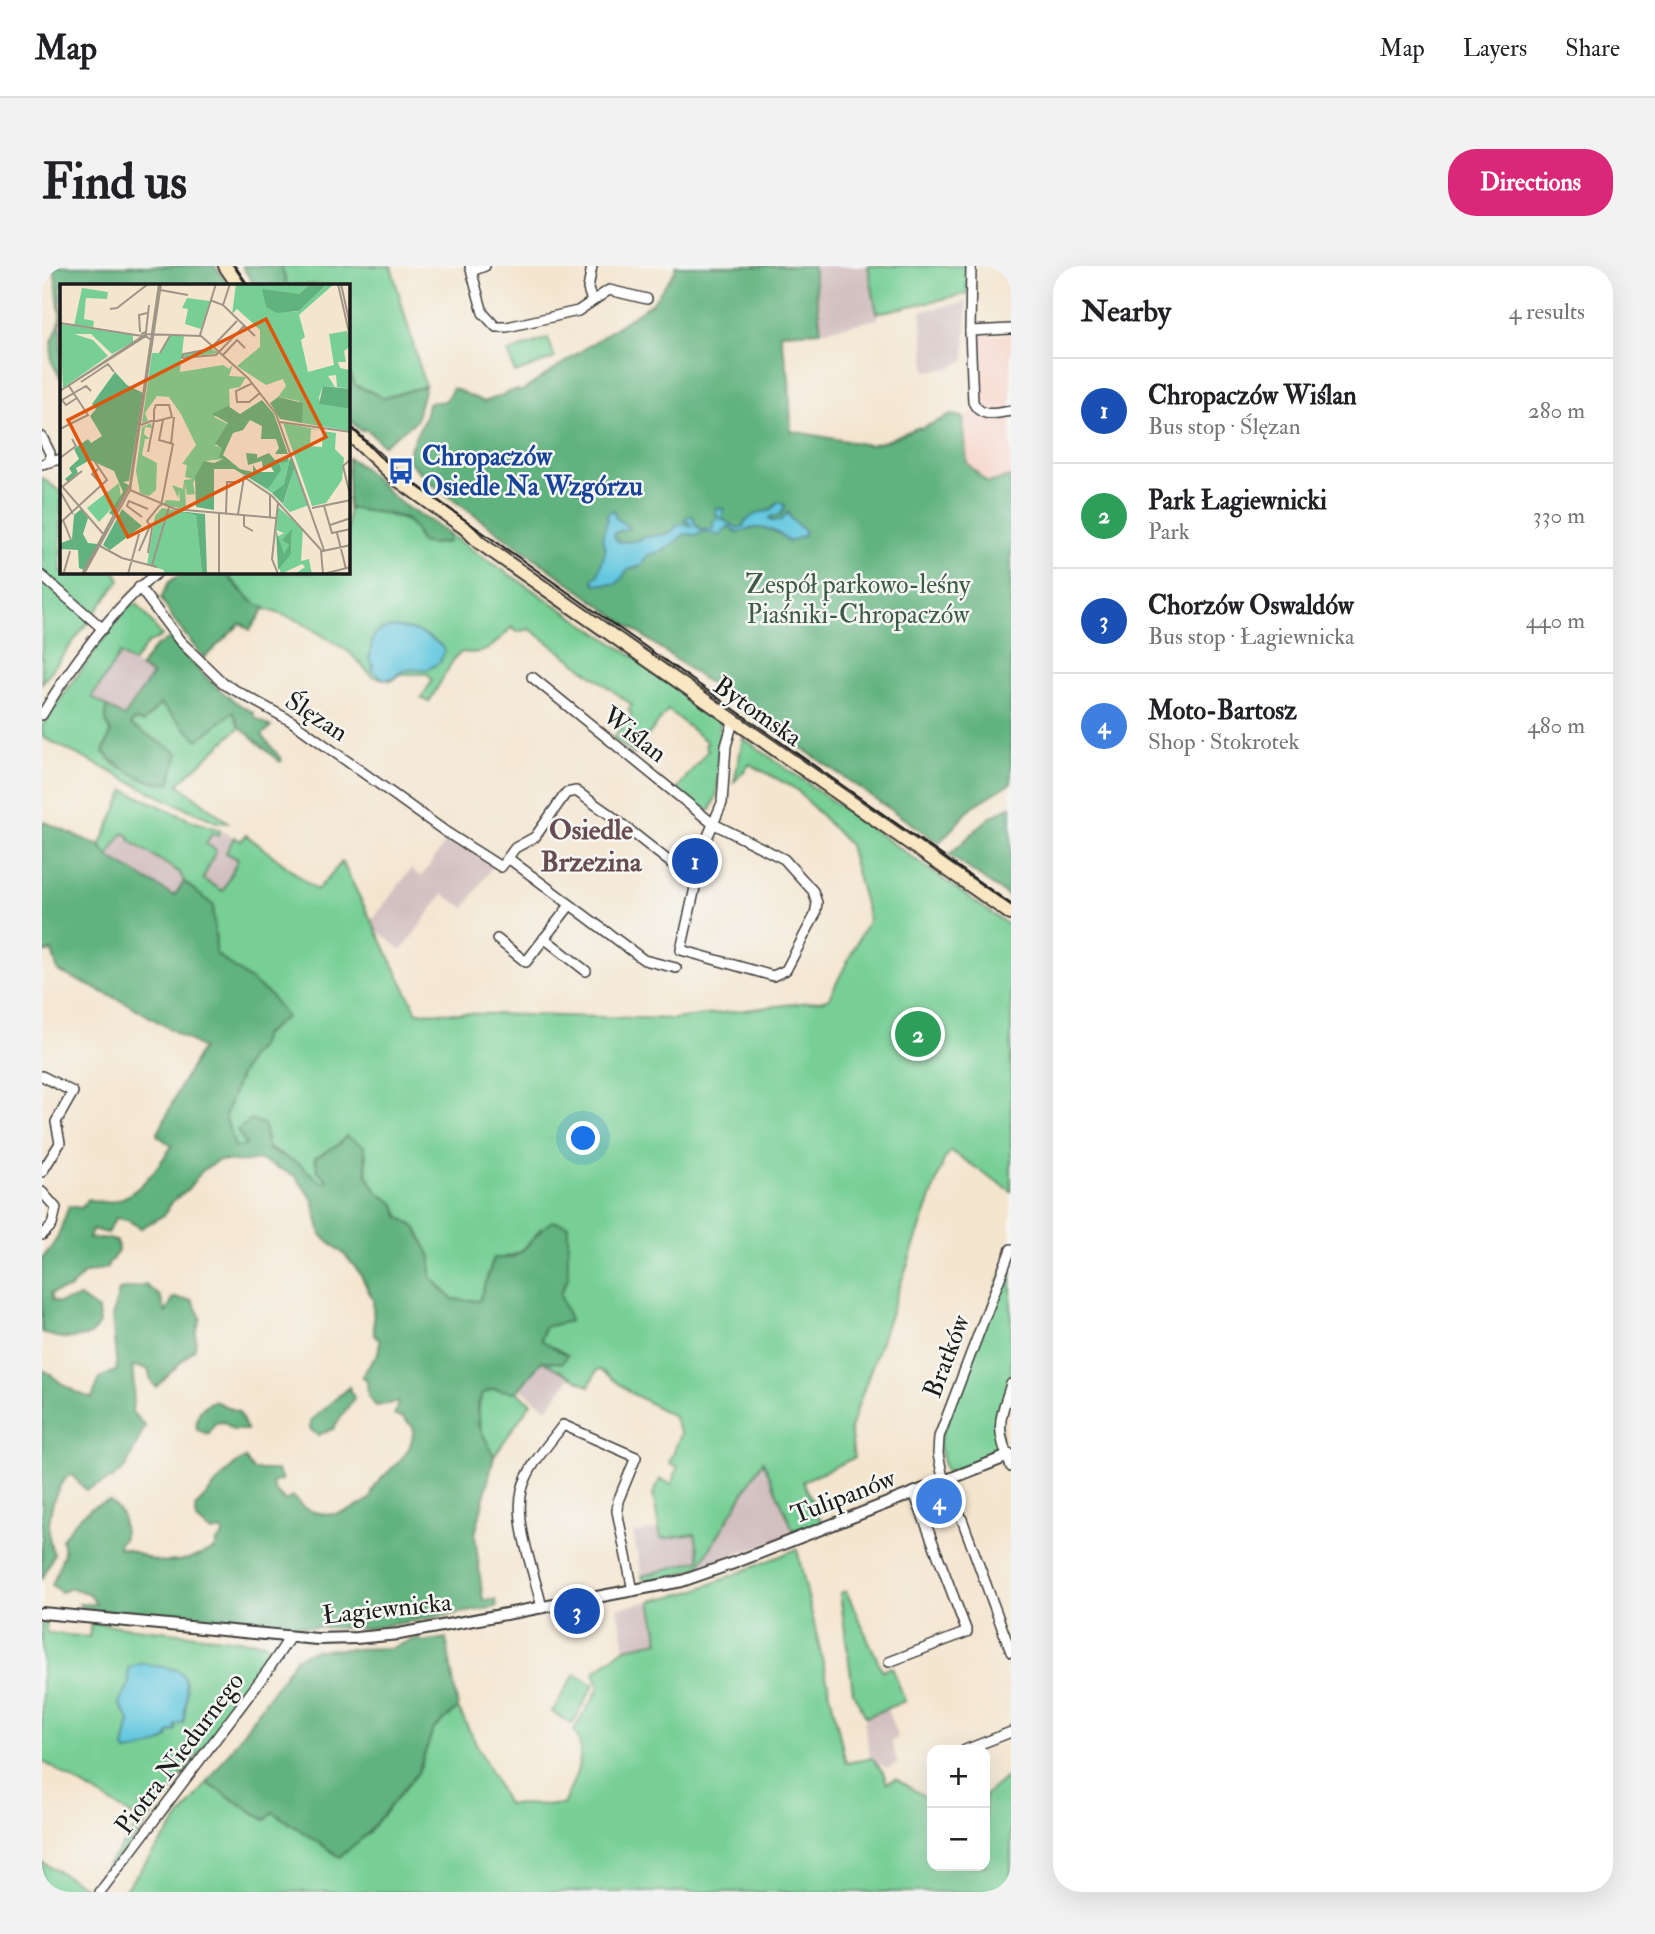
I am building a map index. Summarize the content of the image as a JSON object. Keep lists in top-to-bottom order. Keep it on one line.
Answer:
{"streets":{"main road":["Bytomska"],"street":["Ślęzan","Wiślan","Bratków","Tulipanów","Łagiewnicka","Piotra Niedurnego"]},"crossings":[["Bratków","Tulipanów"],["Tulipanów","Łagiewnicka"],["Łagiewnicka","Piotra Niedurnego"]],"districts":["Osiedle Brzezina"],"parks":["Zespół parkowo-leśny Piaśniki-Chropaczów"],"places":{"bus stop":["Chropaczów Osiedle Na Wzgórzu"]},"page":{"header":"Map","nav":["Map","Layers","Share"],"buttons":"Directions","title":"Find us","heading":["Nearby","4 results"],"list":[{"mark":"1","name":"Chropaczów Wiślan","note":"Bus stop · Ślęzan","value":"280 m"},{"mark":"2","name":"Park Łagiewnicki","note":"Park","value":"330 m"},{"mark":"3","name":"Chorzów Oswaldów","note":"Bus stop · Łagiewnicka","value":"440 m"},{"mark":"4","name":"Moto-Bartosz","note":"Shop · Stokrotek","value":"480 m"}],"pins":["1","2","4","3"],"map_buttons":["+","−"]}}
